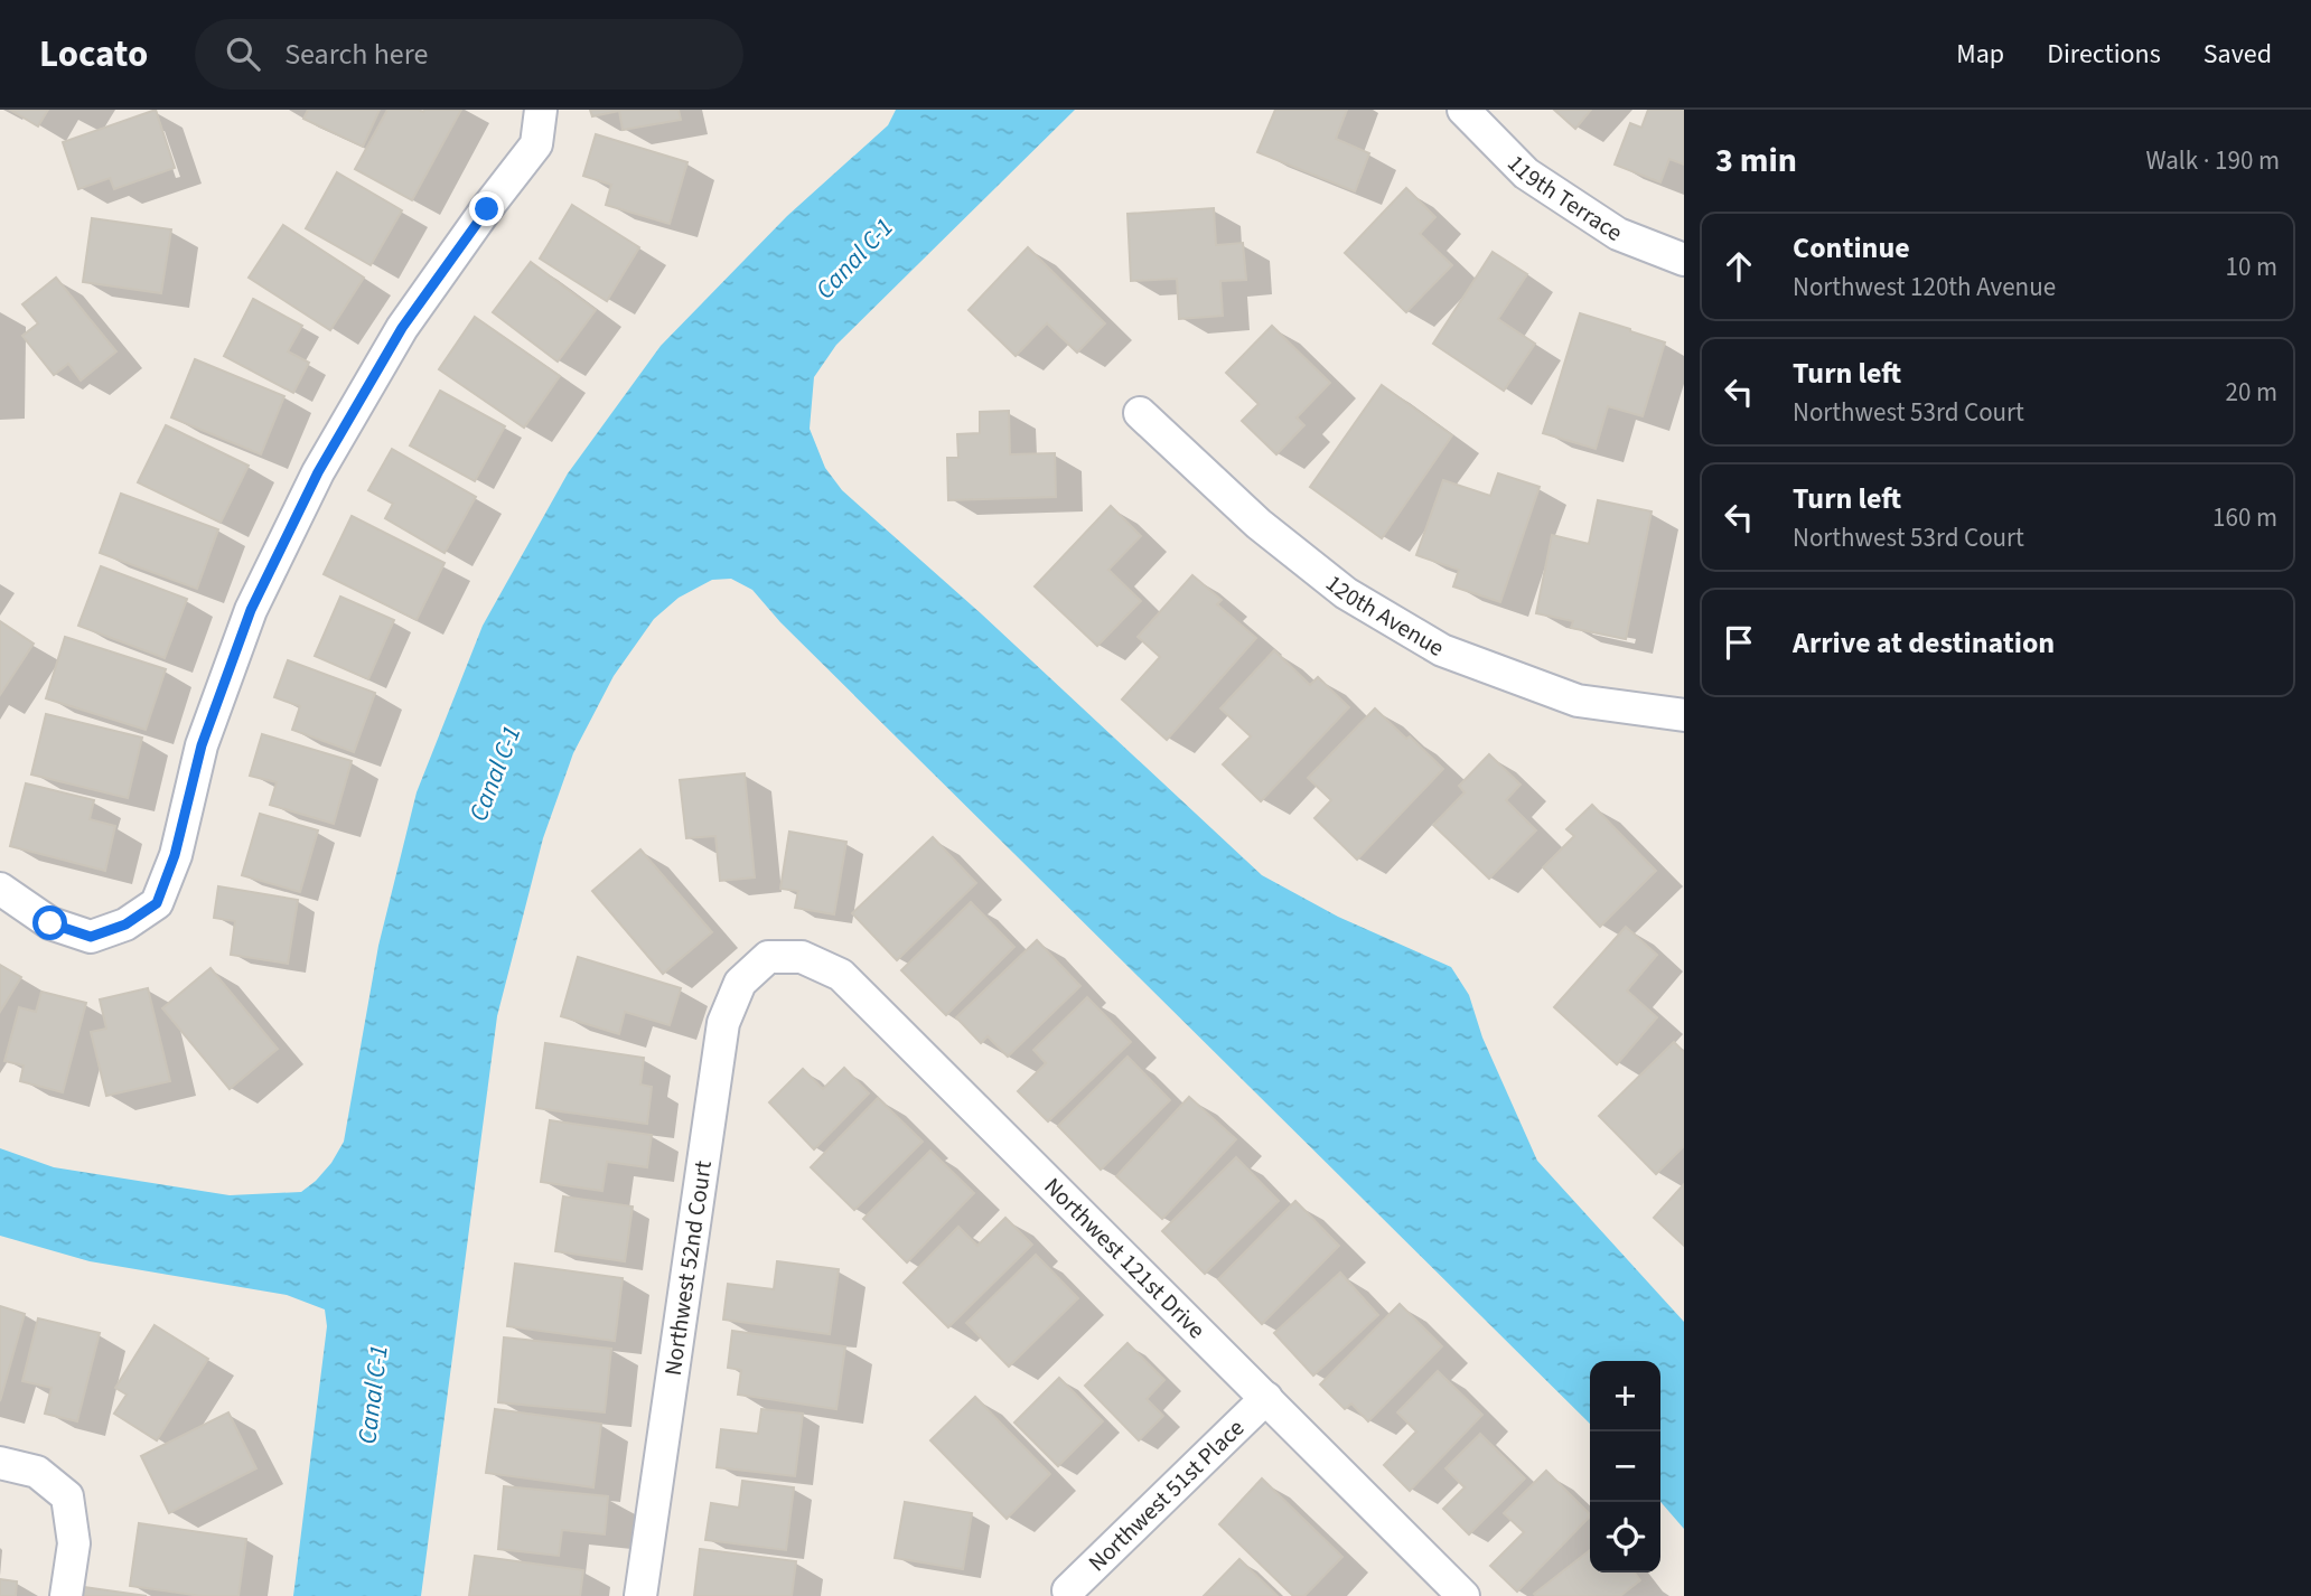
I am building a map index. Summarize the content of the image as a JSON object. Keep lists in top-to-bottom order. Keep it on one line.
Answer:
{"streets":{"street":["119th Terrace","120th Avenue","Northwest 121st Drive","Northwest 52nd Court","Northwest 51st Place"]},"crossings":[["Northwest 121st Drive","Northwest 52nd Court"],["Northwest 121st Drive","Northwest 51st Place"]],"water":["Canal C-1"],"page":{"header":"Locato","search":"Search here","nav":["Map","Directions","Saved"],"heading":["3 min","Walk · 190 m"],"list":[["Continue","Northwest 120th Avenue","10 m"],["Turn left","Northwest 53rd Court","20 m"],["Turn left","Northwest 53rd Court","160 m"],"Arrive at destination"],"map_buttons":["+","−"]}}
